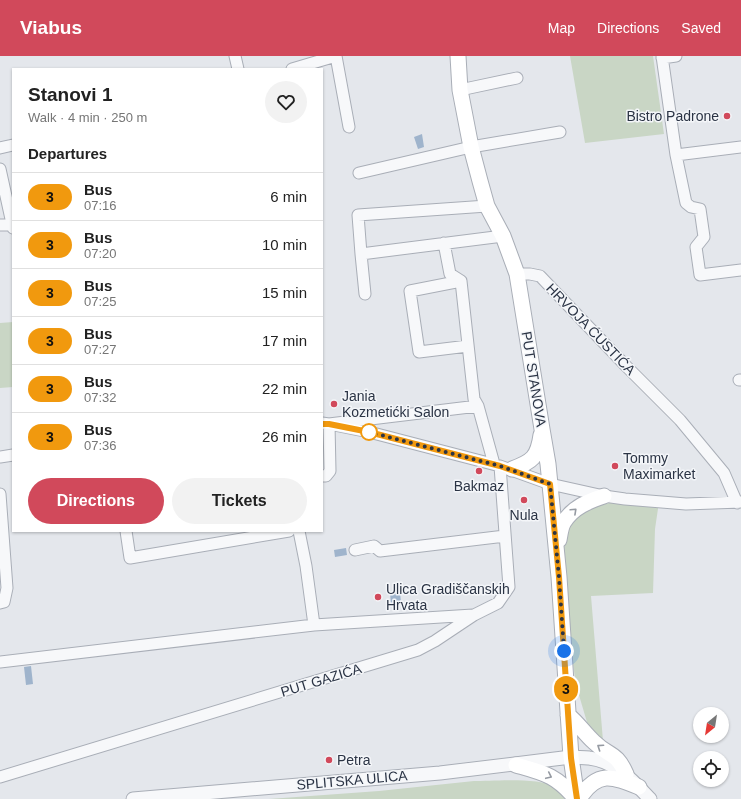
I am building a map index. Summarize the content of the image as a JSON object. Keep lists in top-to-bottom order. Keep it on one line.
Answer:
{"streets":{"main road":["PUT STANOVA"],"street":["HRVOJA ĆUSTIĆA","PUT GAZIĆA","SPLITSKA ULICA"]},"crossings":[["HRVOJA ĆUSTIĆA","PUT STANOVA"]],"places":["Bistro Padrone","Jania Kozmetićki Salon","Tommy Maximarket","Bakmaz","Nula","Ulica Gradiščanskih Hrvata","Petra"],"lines":["bus line 3"],"north":"bottom left","page":{"header":"Viabus","nav":["Map","Directions","Saved"],"on_map":"3","heading":[["Stanovi 1","Walk · 4 min · 250 m"],"Departures"],"list":[{"mark":"3","name":"Bus","note":"07:16","value":"6 min"},{"mark":"3","name":"Bus","note":"07:20","value":"10 min"},{"mark":"3","name":"Bus","note":"07:25","value":"15 min"},{"mark":"3","name":"Bus","note":"07:27","value":"17 min"},{"mark":"3","name":"Bus","note":"07:32","value":"22 min"},{"mark":"3","name":"Bus","note":"07:36","value":"26 min"}],"buttons":["Directions","Tickets"]}}
